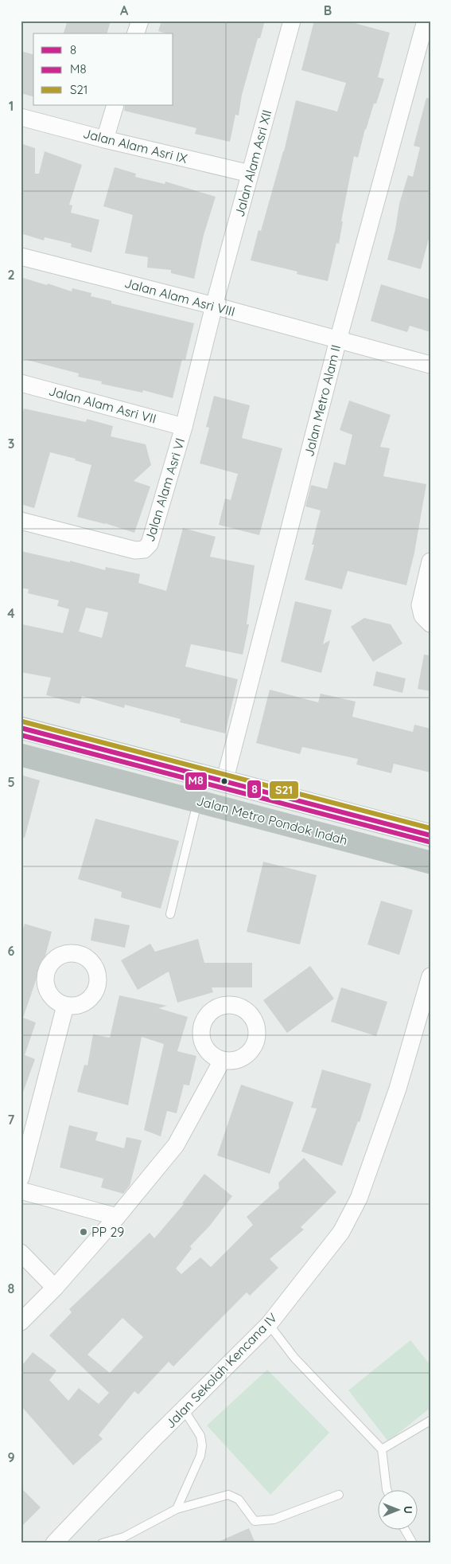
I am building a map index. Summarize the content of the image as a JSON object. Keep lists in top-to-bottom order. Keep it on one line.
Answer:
{"streets":{"highway":["Jalan Metro Pondok Indah"],"street":["Jalan Alam Asri IX","Jalan Alam Asri XII","Jalan Alam Asri VIII","Jalan Metro Alam II","Jalan Alam Asri VII","Jalan Alam Asri VI","Jalan Sekolah Kencana IV"]},"crossings":[["Jalan Alam Asri IX","Jalan Alam Asri XII"],["Jalan Alam Asri XII","Jalan Alam Asri VIII"],["Jalan Alam Asri XII","Jalan Alam Asri VI"],["Jalan Alam Asri VIII","Jalan Metro Alam II"],["Jalan Alam Asri VIII","Jalan Alam Asri VI"],["Jalan Metro Alam II","Jalan Metro Pondok Indah"],["Jalan Alam Asri VII","Jalan Alam Asri VI"]],"places":["PP 29"],"lines":["transit line S21","transit line 8","transit line M8"],"legend":["8","M8","S21"],"north":"right","grid":{"columns":["A","B"],"rows":["1","2","3","4","5","6","7","8","9"]}}
